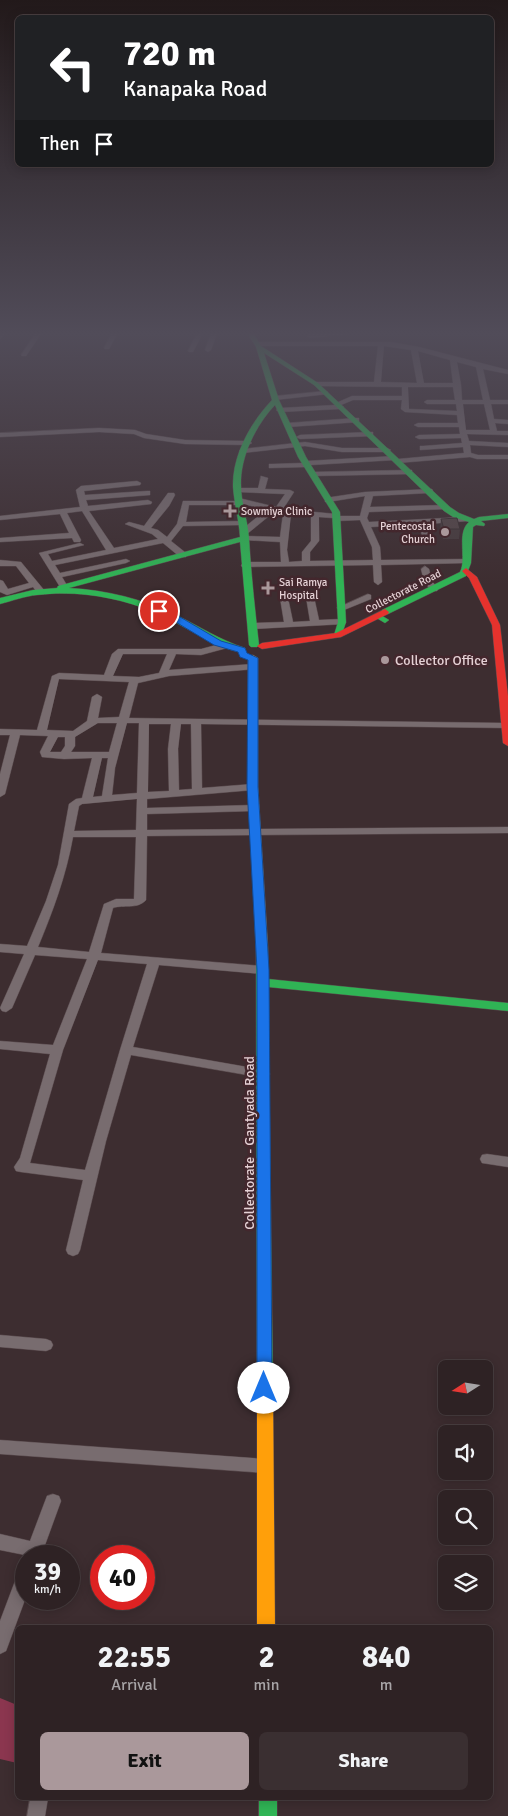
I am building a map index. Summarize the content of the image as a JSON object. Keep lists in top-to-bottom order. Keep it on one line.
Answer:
{"streets":{"street":["Collectorate Road","Collectorate - Gantyada Road"]},"crossings":[["Collectorate Road","Collectorate - Gantyada Road"]],"places":{"health":["Sowmiya Clinic","Sai Ramya Hospital"],"other":["Pentecostal Church","Collector Office"]},"north":"left","page":{"turn":["720 m","Kanapaka Road"],"then":"Then","speed":"39 km/h","limit":"40","eta":["22:55","Arrival","2","min","840","m"],"buttons":["Exit","Share"]}}
